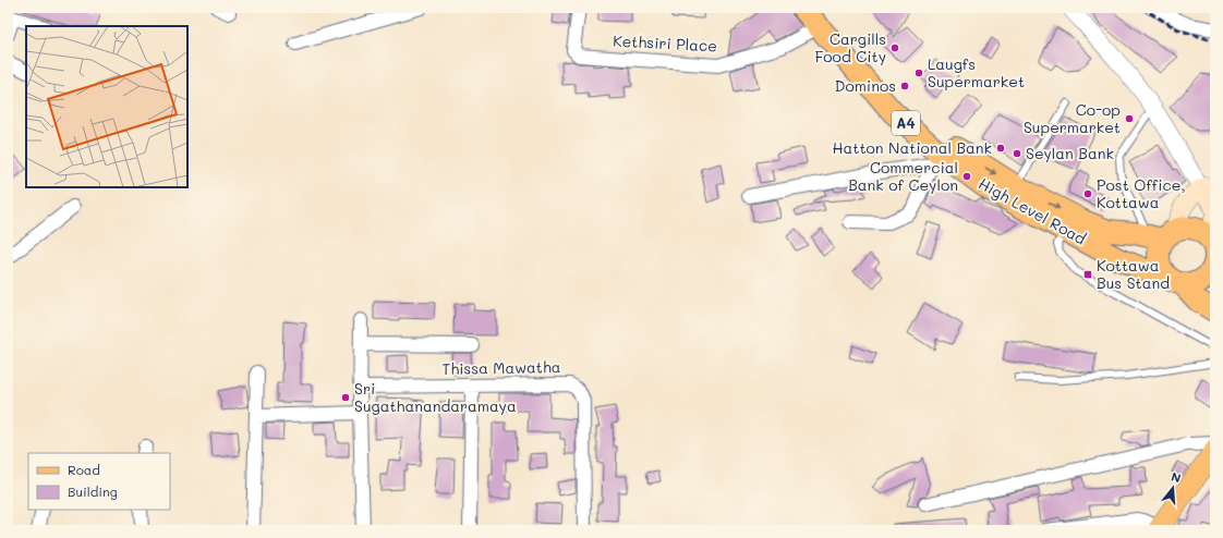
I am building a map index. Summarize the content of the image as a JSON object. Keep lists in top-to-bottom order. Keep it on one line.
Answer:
{"streets":{"highway":["A4","High Level Road"],"street":["Kethsiri Place","Thissa Mawatha"]},"crossings":[["Kethsiri Place","High Level Road"]],"places":{"other":["Cargills Food City","Laugfs Supermarket","Dominos","Co-op Supermarket","Hatton National Bank","Seylan Bank","Commercial Bank of Ceylon","Post Office, Kottawa","Sri Sugathanandaramaya"],"transit":["Kottawa Bus Stand"]},"legend":["Road","Building"],"north":"top"}
